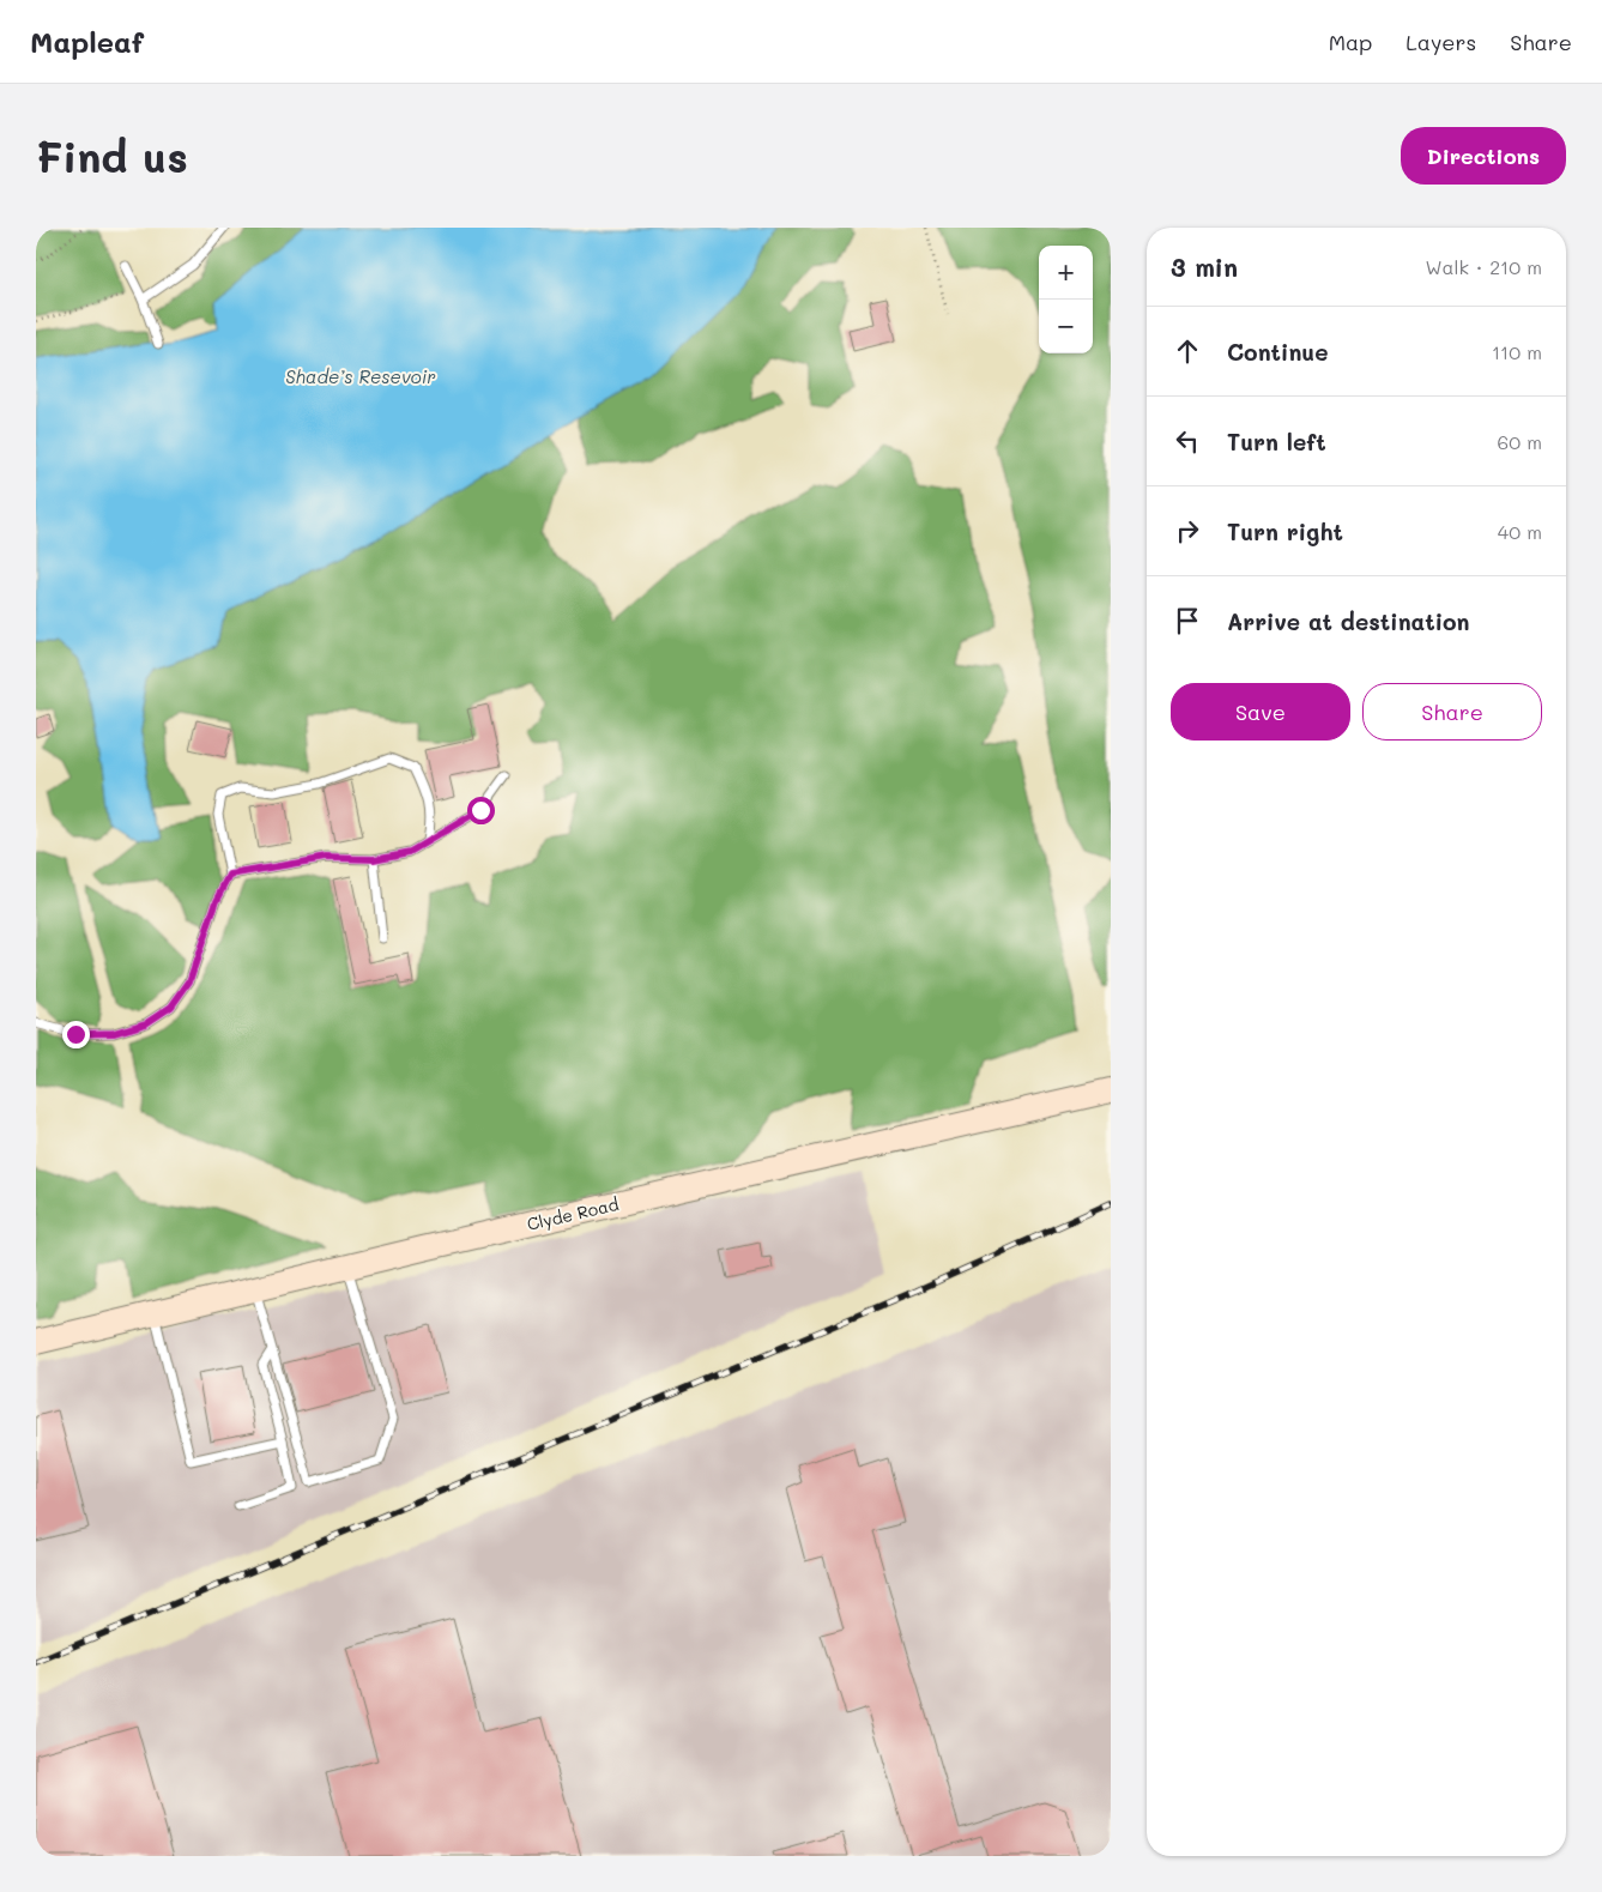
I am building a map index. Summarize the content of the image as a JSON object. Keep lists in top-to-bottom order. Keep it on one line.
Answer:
{"streets":{"main road":["Clyde Road"]},"water":["Shade’s Resevoir"],"page":{"header":"Mapleaf","nav":["Map","Layers","Share"],"buttons":["Directions",["Save","Share"]],"title":"Find us","heading":["3 min","Walk · 210 m"],"map_buttons":["+","−"],"list":[["Continue","110 m"],["Turn left","60 m"],["Turn right","40 m"],"Arrive at destination"]}}
